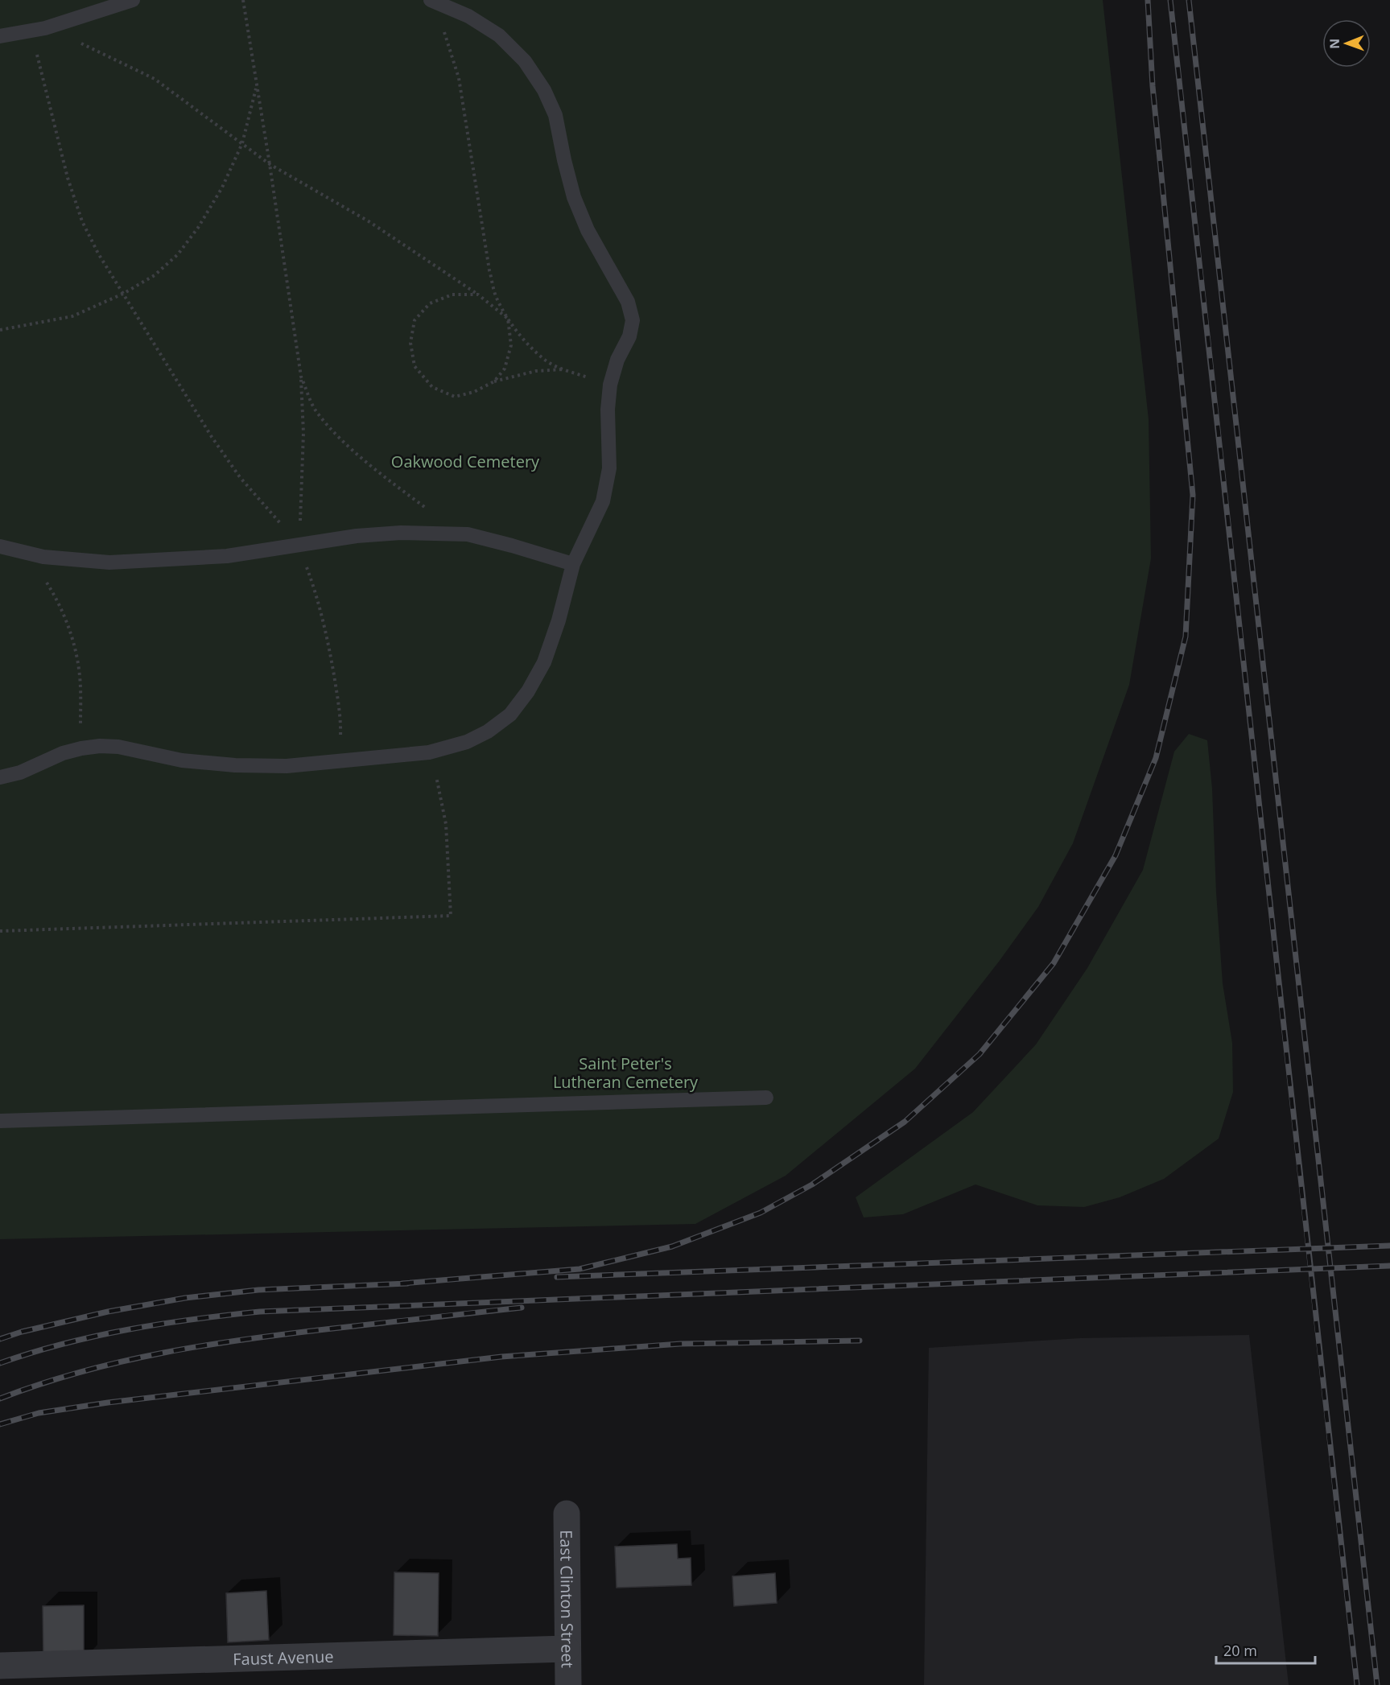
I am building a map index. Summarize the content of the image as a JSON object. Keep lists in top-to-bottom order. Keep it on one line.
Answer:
{"streets":{"street":["East Clinton Street","Faust Avenue"]},"crossings":[["East Clinton Street","Faust Avenue"]],"parks":["Oakwood Cemetery","Saint Peter's Lutheran Cemetery"],"scale_bar":"20 m","north":"left"}
